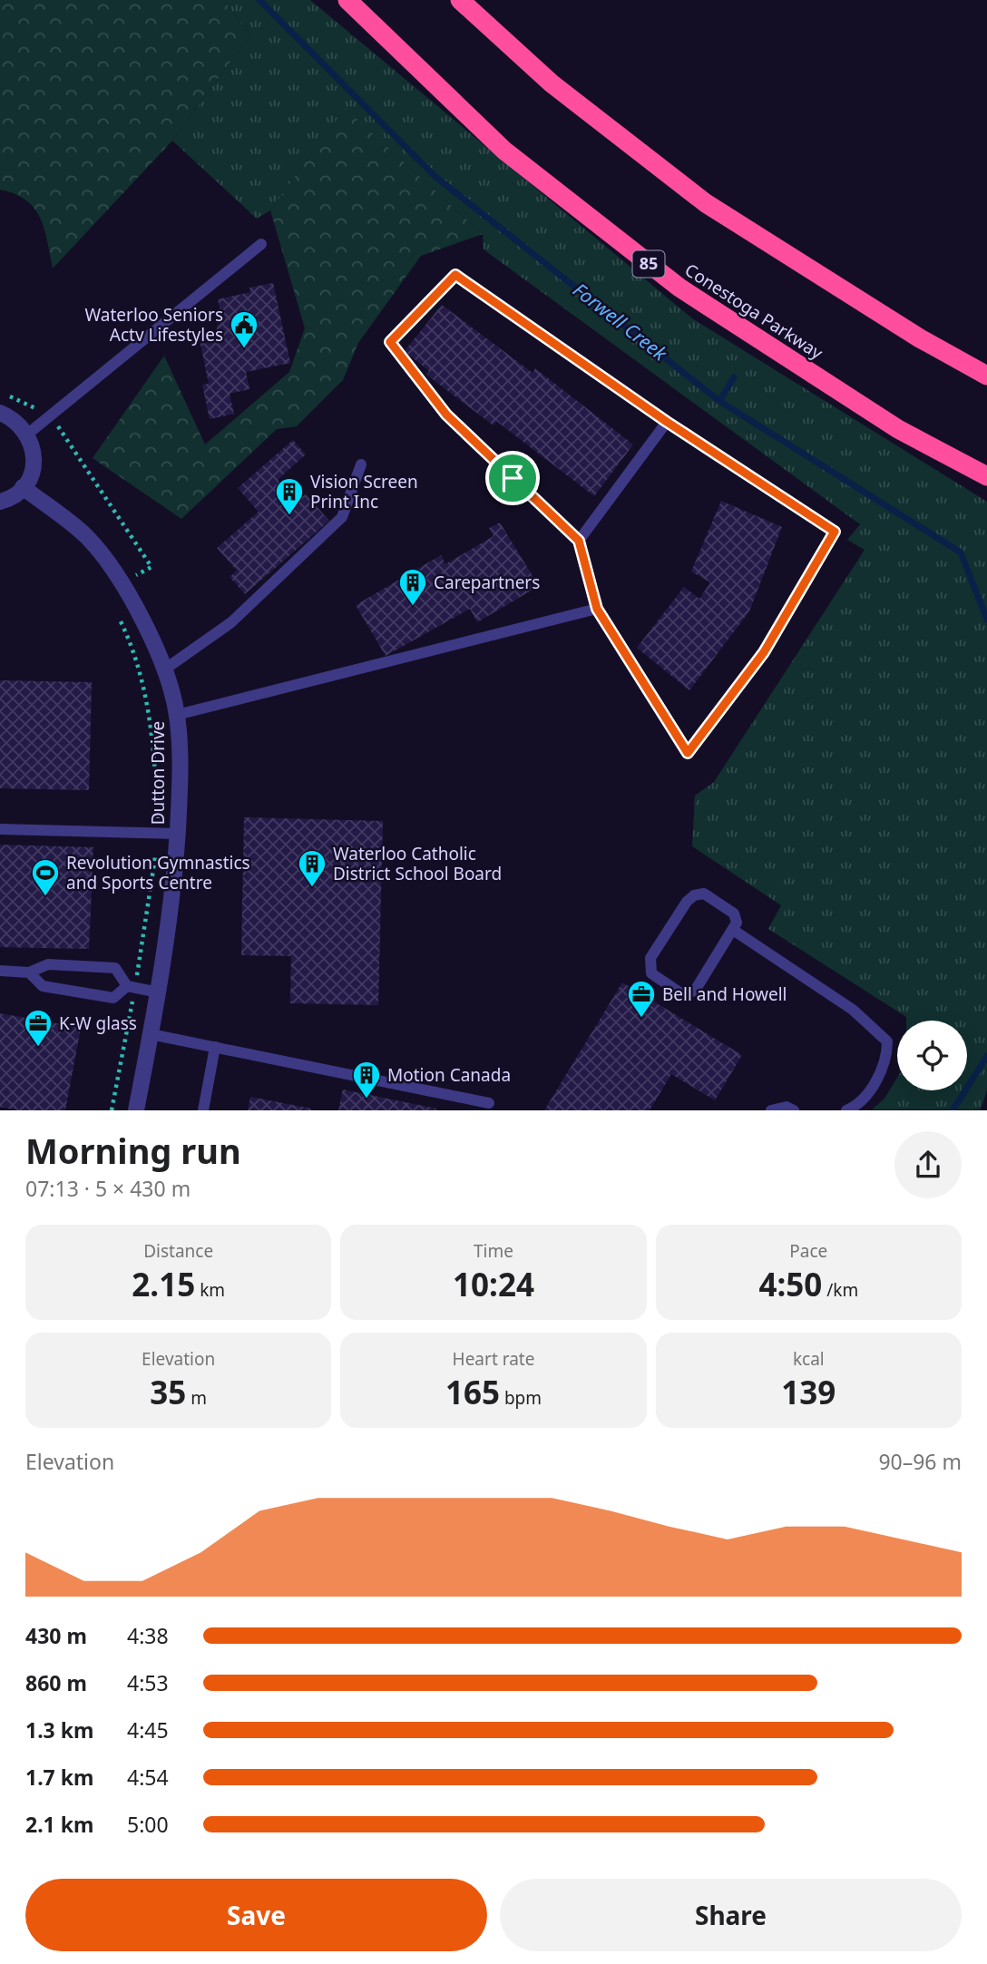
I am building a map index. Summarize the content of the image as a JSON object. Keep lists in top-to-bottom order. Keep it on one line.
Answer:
{"streets":{"highway":["85","Conestoga Parkway"],"street":["Dutton Drive"]},"water":["Forwell Creek"],"places":{"public building":["Waterloo Seniors Actv Lifestyles"],"building":["Vision Screen Print Inc","Carepartners","Waterloo Catholic District School Board","Motion Canada"],"sports":["Revolution Gymnastics and Sports Centre"],"office":["Bell and Howell","K-W glass"]},"page":{"heading":["Morning run","07:13 · 5 × 430 m"],"stats":[["Distance","2.15 km"],["Time","10:24"],["Pace","4:50 /km"],["Elevation","35 m"],["Heart rate","165 bpm"],["kcal","139"]],"chart":["Elevation","90–96 m"],"list":[{"name":"430 m","note":"4:38"},{"name":"860 m","note":"4:53"},{"name":"1.3 km","note":"4:45"},{"name":"1.7 km","note":"4:54"},{"name":"2.1 km","note":"5:00"}],"buttons":["Save","Share"]}}
